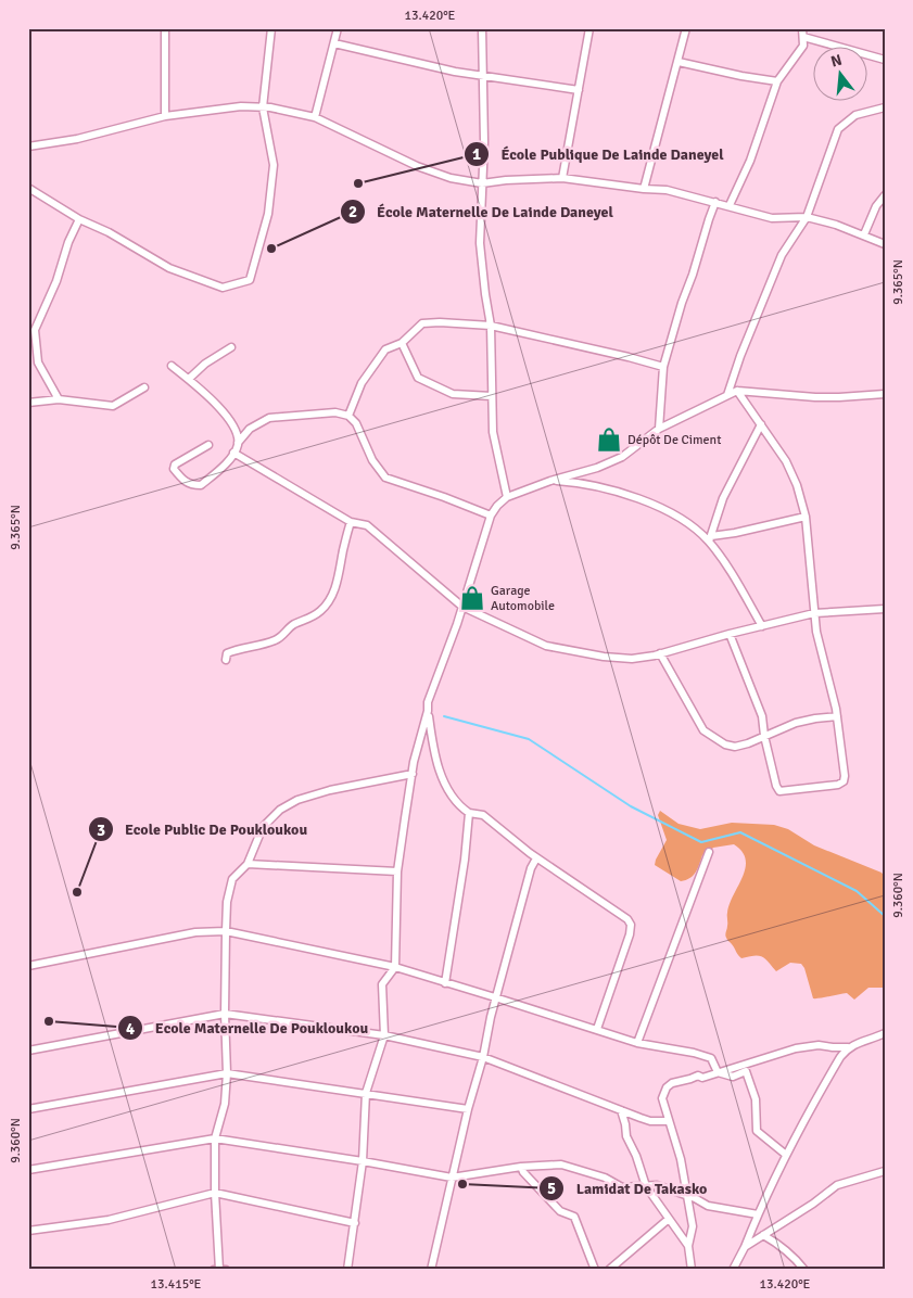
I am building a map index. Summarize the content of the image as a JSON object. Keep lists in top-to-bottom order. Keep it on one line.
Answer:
{"places":{"other":["École Publique De Lainde Daneyel","École Maternelle De Lainde Daneyel","Ecole Public De Poukloukou","Ecole Maternelle De Poukloukou","Lamidat De Takasko"],"shop":["Dépôt De Ciment","Garage Automobile"]},"north":"top","coordinates":["13.420°E","9.365°N","9.360°N","13.415°E"]}
